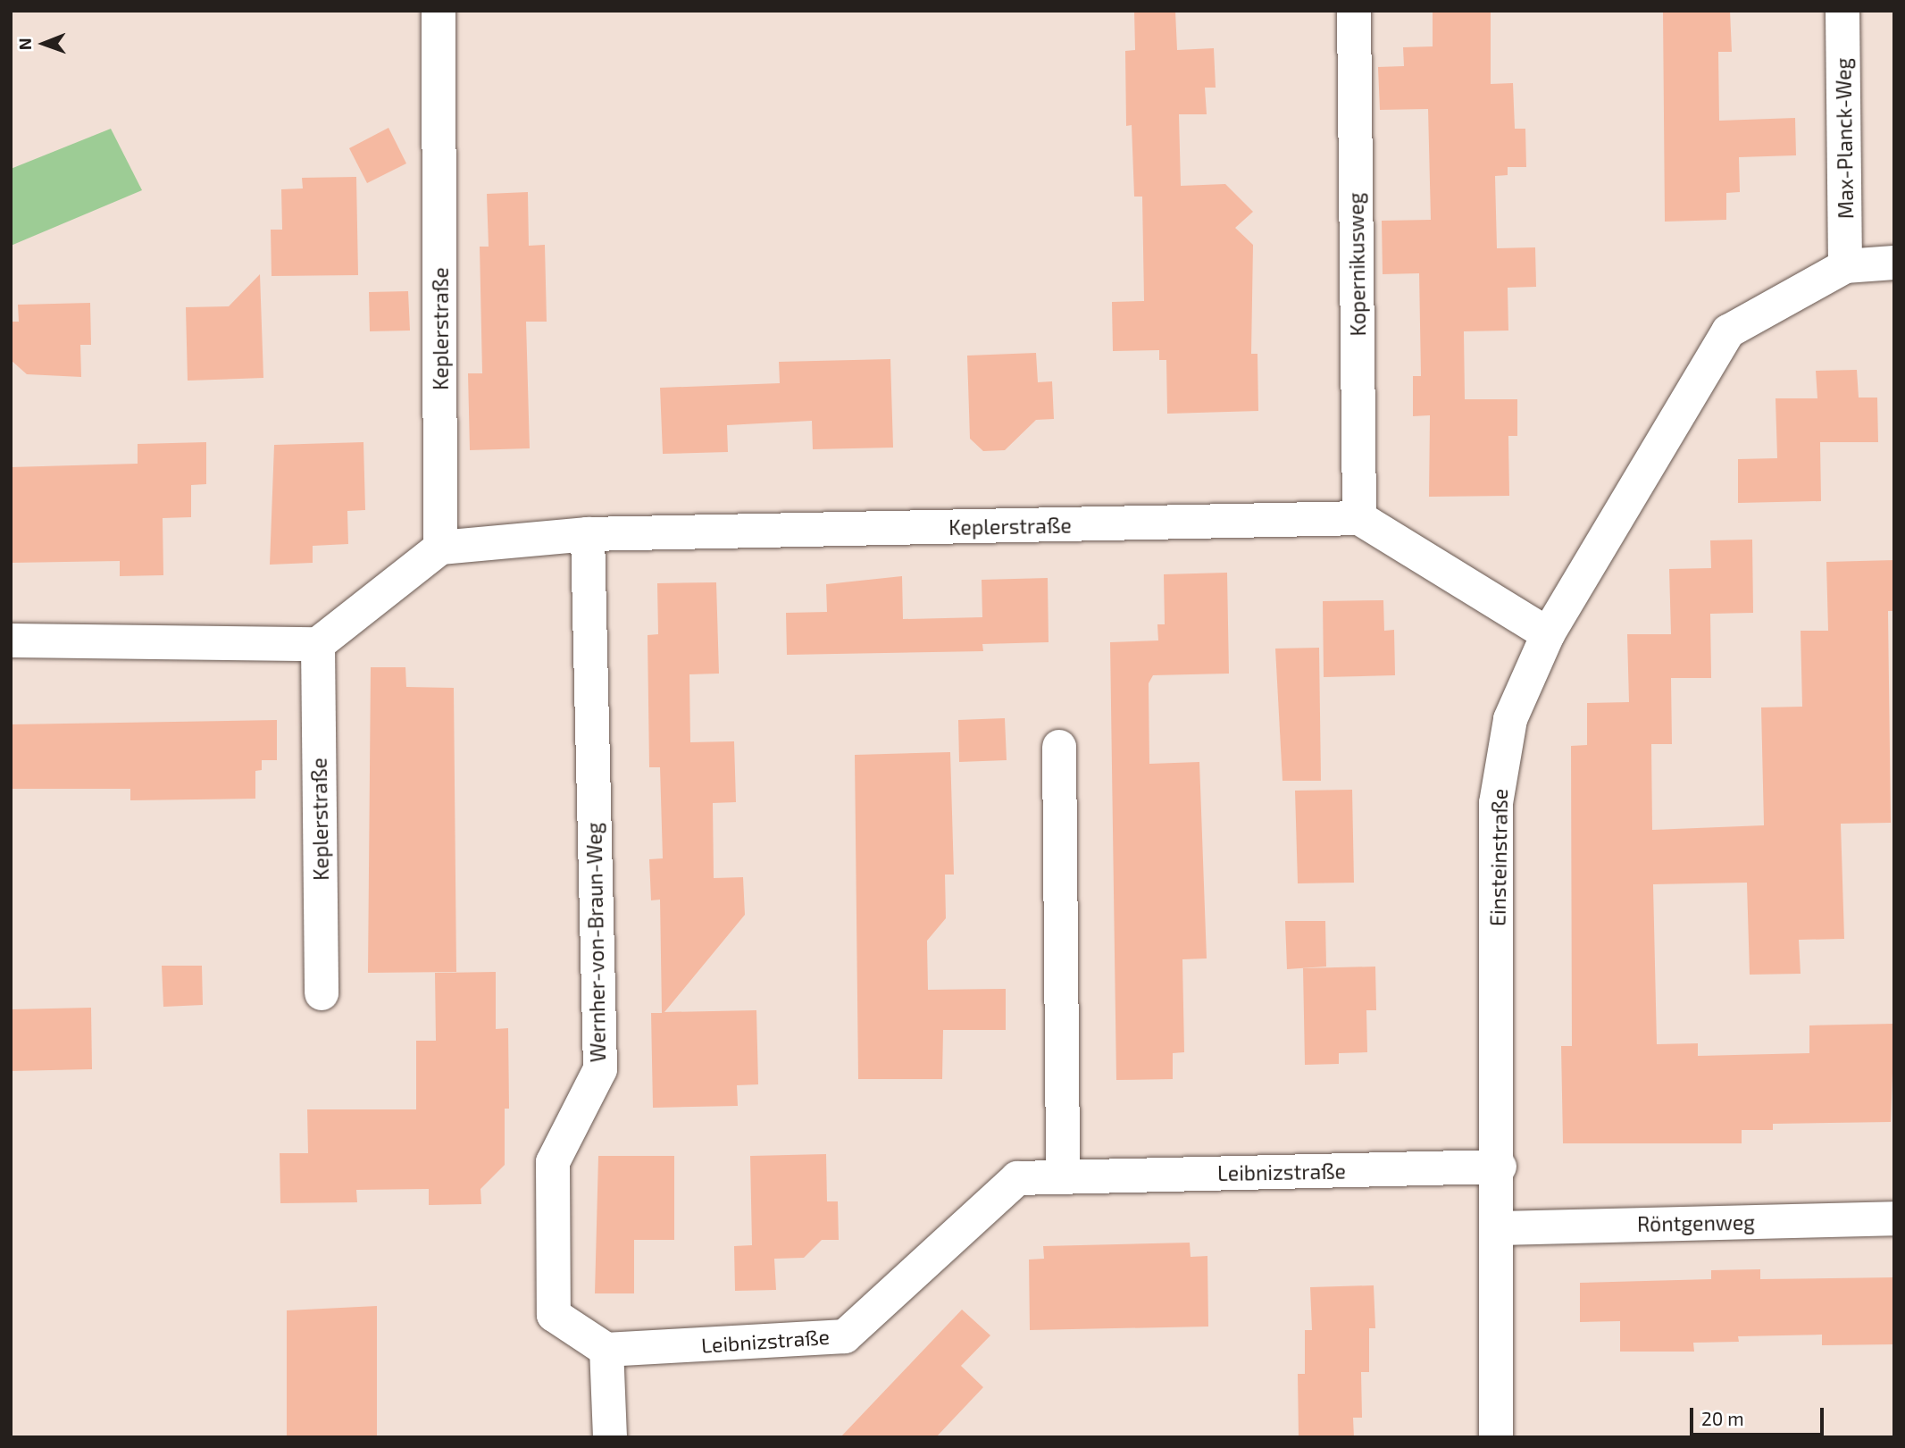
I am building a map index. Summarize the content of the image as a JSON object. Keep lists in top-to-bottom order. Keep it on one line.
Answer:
{"streets":{"street":["Max-Planck-Weg","Kopernikusweg","Keplerstraße","Einsteinstraße","Wernher-von-Braun-Weg","Leibnizstraße","Röntgenweg"]},"crossings":[["Max-Planck-Weg","Einsteinstraße"],["Kopernikusweg","Keplerstraße"],["Keplerstraße","Wernher-von-Braun-Weg"],["Einsteinstraße","Leibnizstraße"],["Einsteinstraße","Röntgenweg"],["Wernher-von-Braun-Weg","Leibnizstraße"]],"scale_bar":"20 m","north":"left"}
